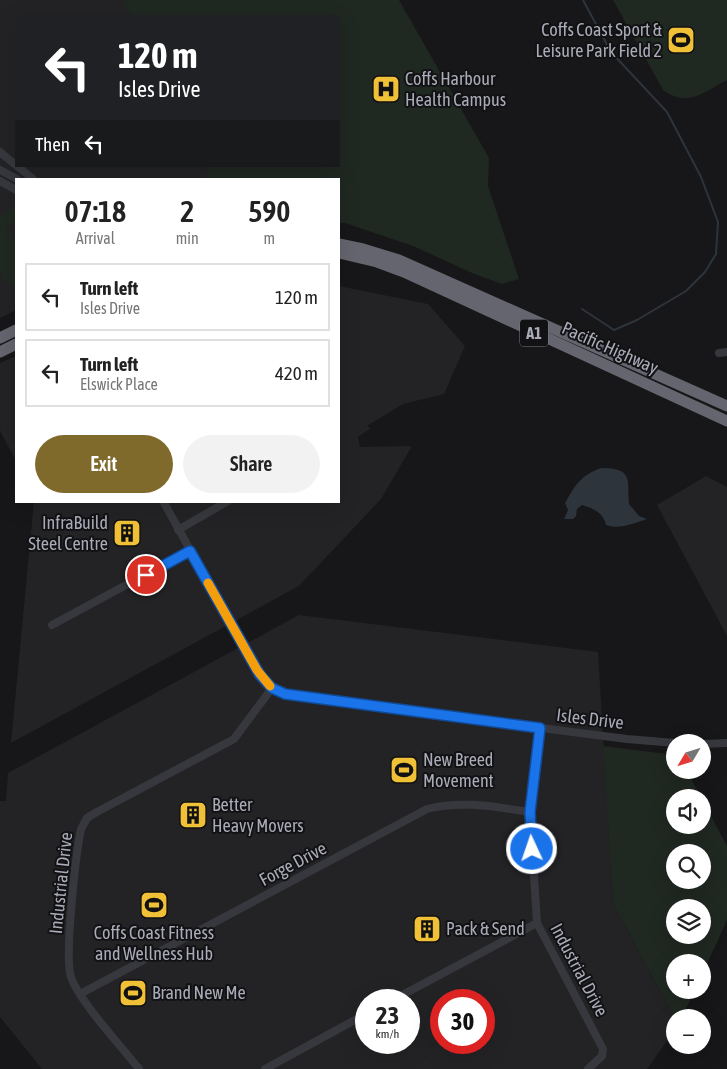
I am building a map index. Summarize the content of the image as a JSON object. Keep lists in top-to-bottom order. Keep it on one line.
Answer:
{"streets":{"highway":["A1","Pacific Highway"],"street":["Isles Drive","Forge Drive","Industrial Drive"]},"crossings":[["Isles Drive","Industrial Drive"],["Forge Drive","Industrial Drive"]],"places":{"sports":["Coffs Coast Sport & Leisure Park Field 2","New Breed Movement","Coffs Coast Fitness and Wellness Hub","Brand New Me"],"hospital":["Coffs Harbour Health Campus"],"building":["InfraBuild Steel Centre","Better Heavy Movers","Pack & Send"]},"north":"bottom left","page":{"turn":["120 m","Isles Drive"],"then":"Then","eta":["07:18","Arrival","2","min","590","m"],"list":[{"name":"Turn left","note":"Isles Drive","value":"120 m"},{"name":"Turn left","note":"Elswick Place","value":"420 m"}],"buttons":["Exit","Share"],"map_buttons":["+","−"],"speed":"23 km/h","limit":"30"}}
